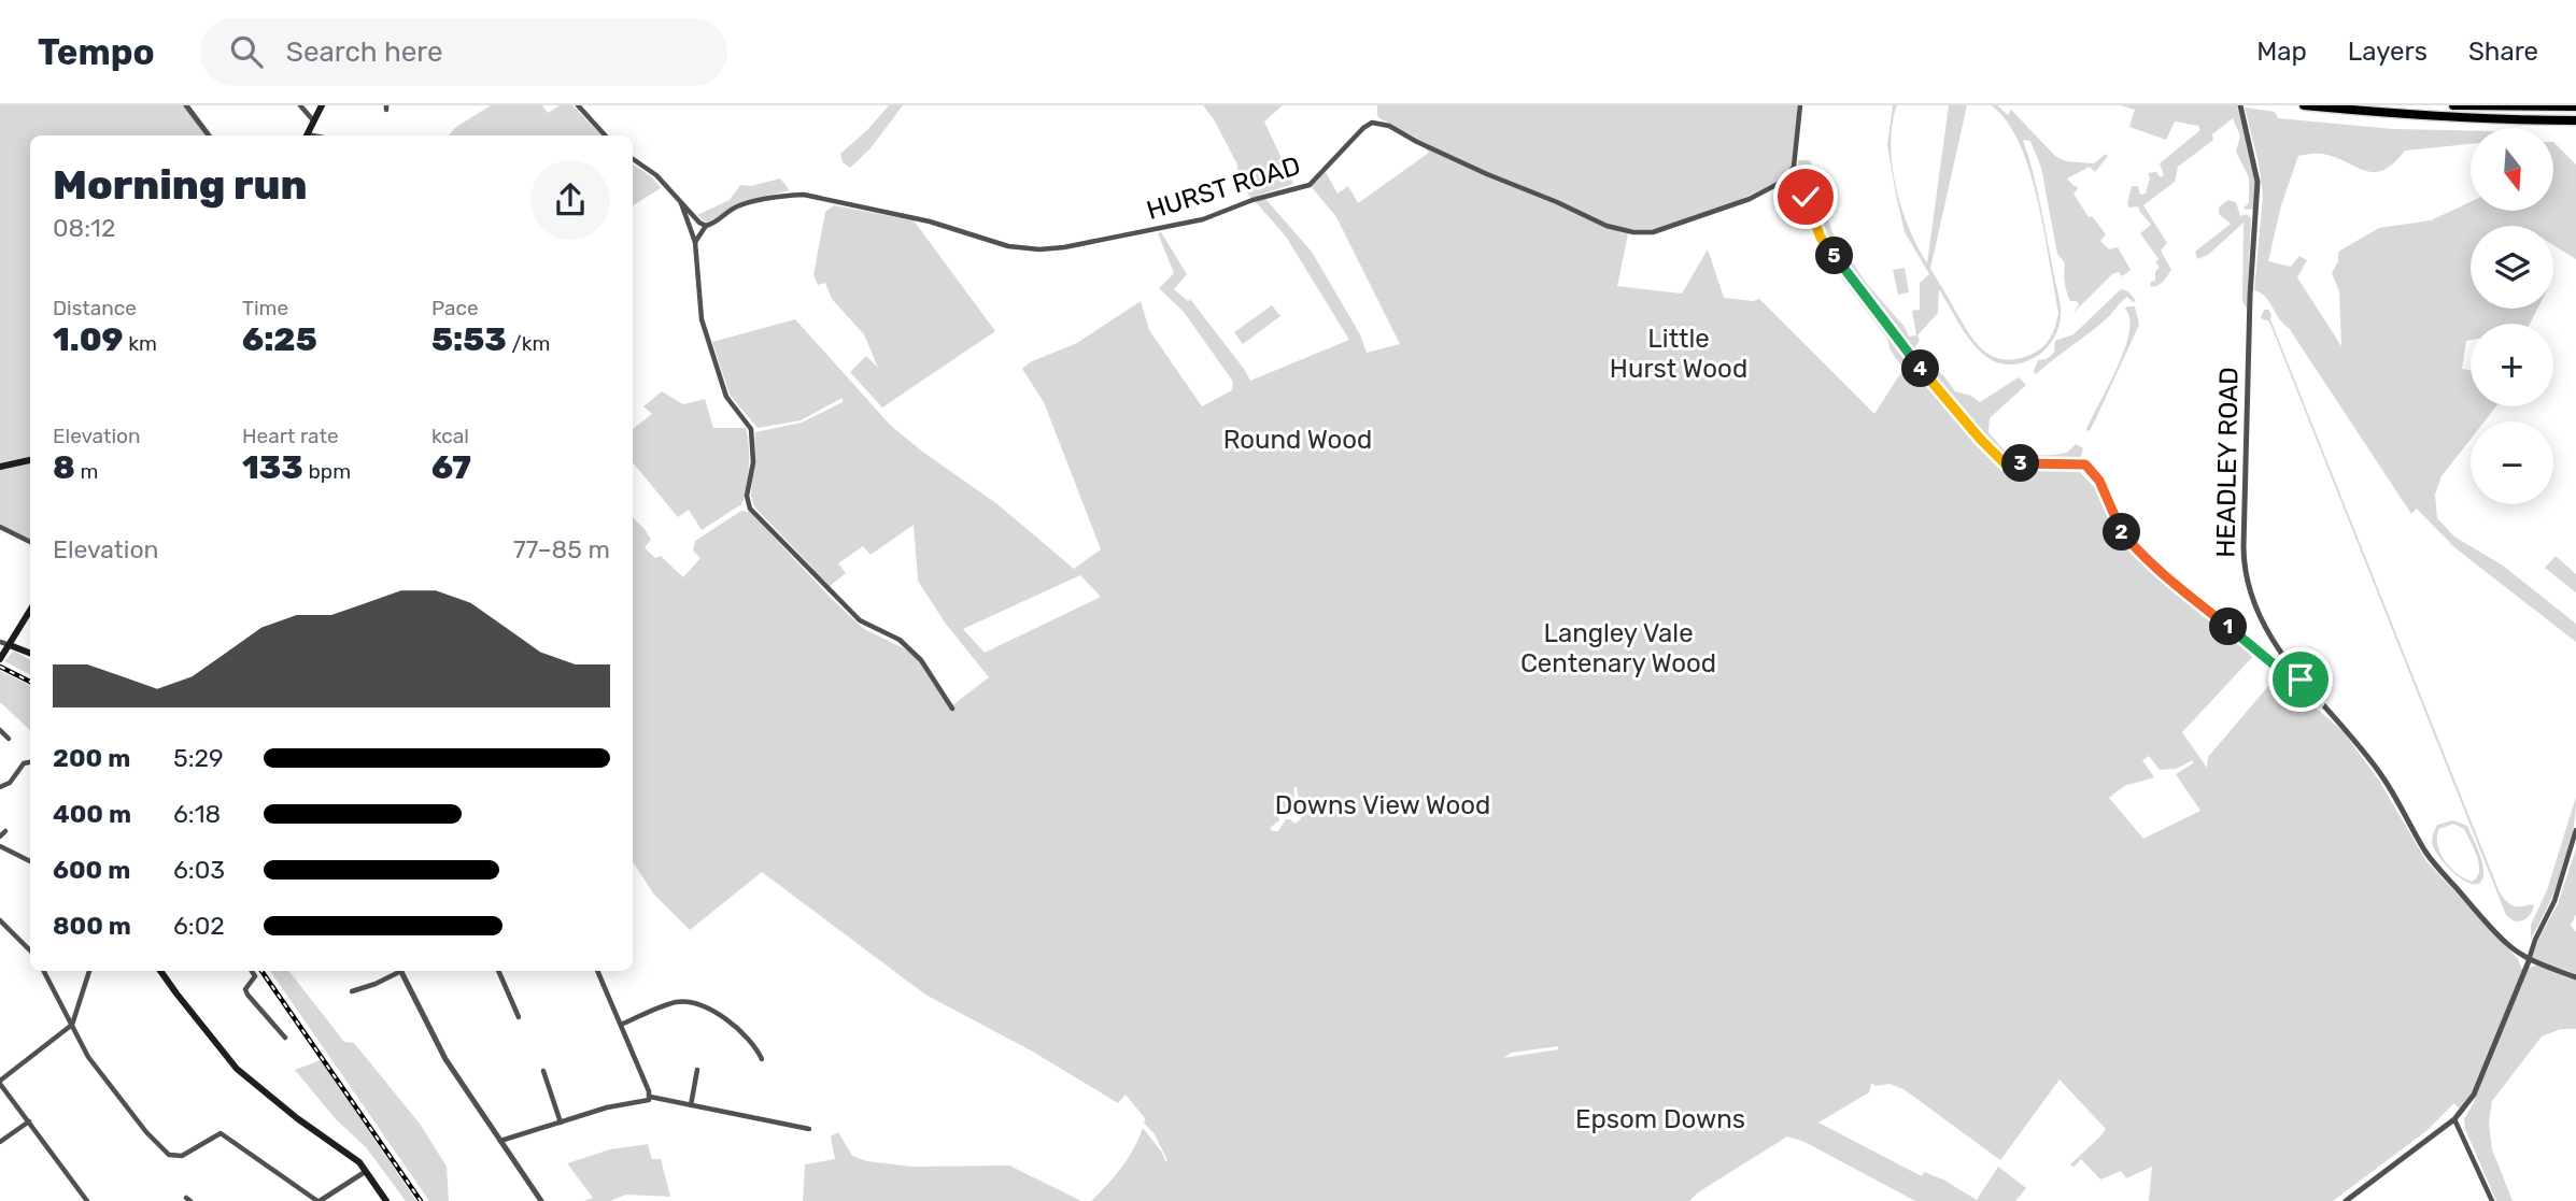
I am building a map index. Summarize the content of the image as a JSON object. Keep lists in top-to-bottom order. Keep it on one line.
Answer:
{"streets":{"street":["HURST ROAD","HEADLEY ROAD"]},"parks":["Little Hurst Wood","Round Wood","Langley Vale Centenary Wood","Downs View Wood","Epsom Downs"],"north":"bottom","page":{"header":"Tempo","search":"Search here","nav":["Map","Layers","Share"],"map_buttons":["+","−"],"heading":["Morning run","08:12"],"pins":["5","4","3","2","1"],"stats":[["Distance","1.09 km"],["Time","6:25"],["Pace","5:53 /km"],["Elevation","8 m"],["Heart rate","133 bpm"],["kcal","67"]],"chart":["Elevation","77–85 m"],"list":[{"name":"200 m","note":"5:29"},{"name":"400 m","note":"6:18"},{"name":"600 m","note":"6:03"},{"name":"800 m","note":"6:02"}]}}
